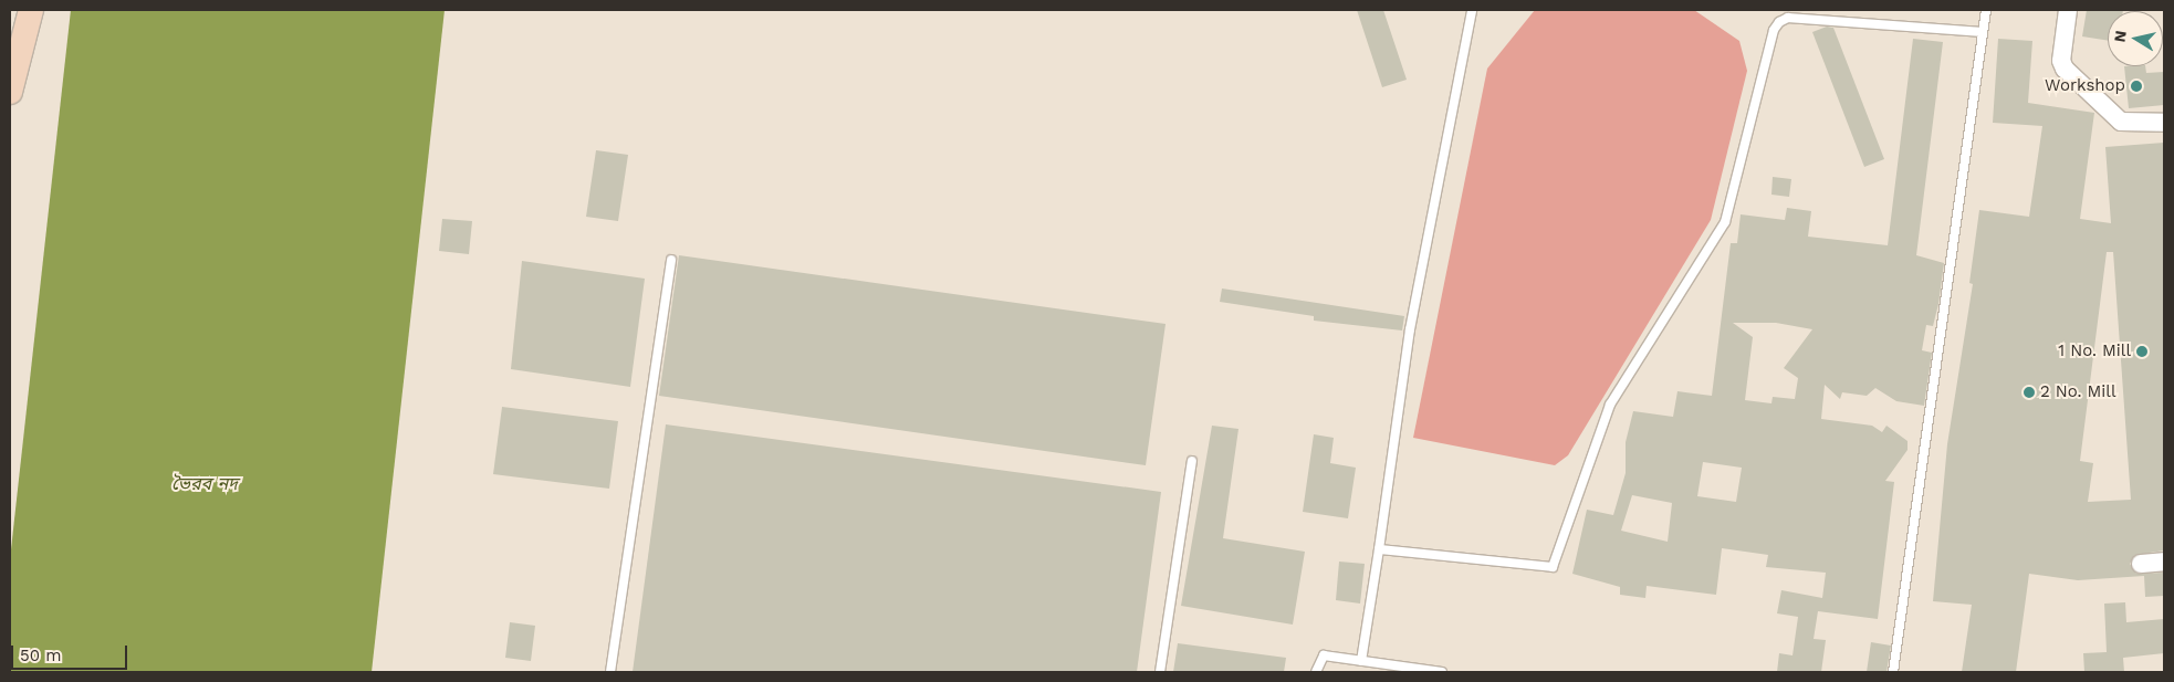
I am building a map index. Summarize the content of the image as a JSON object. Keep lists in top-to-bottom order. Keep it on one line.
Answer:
{"water":["ভৈরব নদ"],"places":["Workshop","1 No. Mill","2 No. Mill"],"scale_bar":"50 m","north":"left"}
